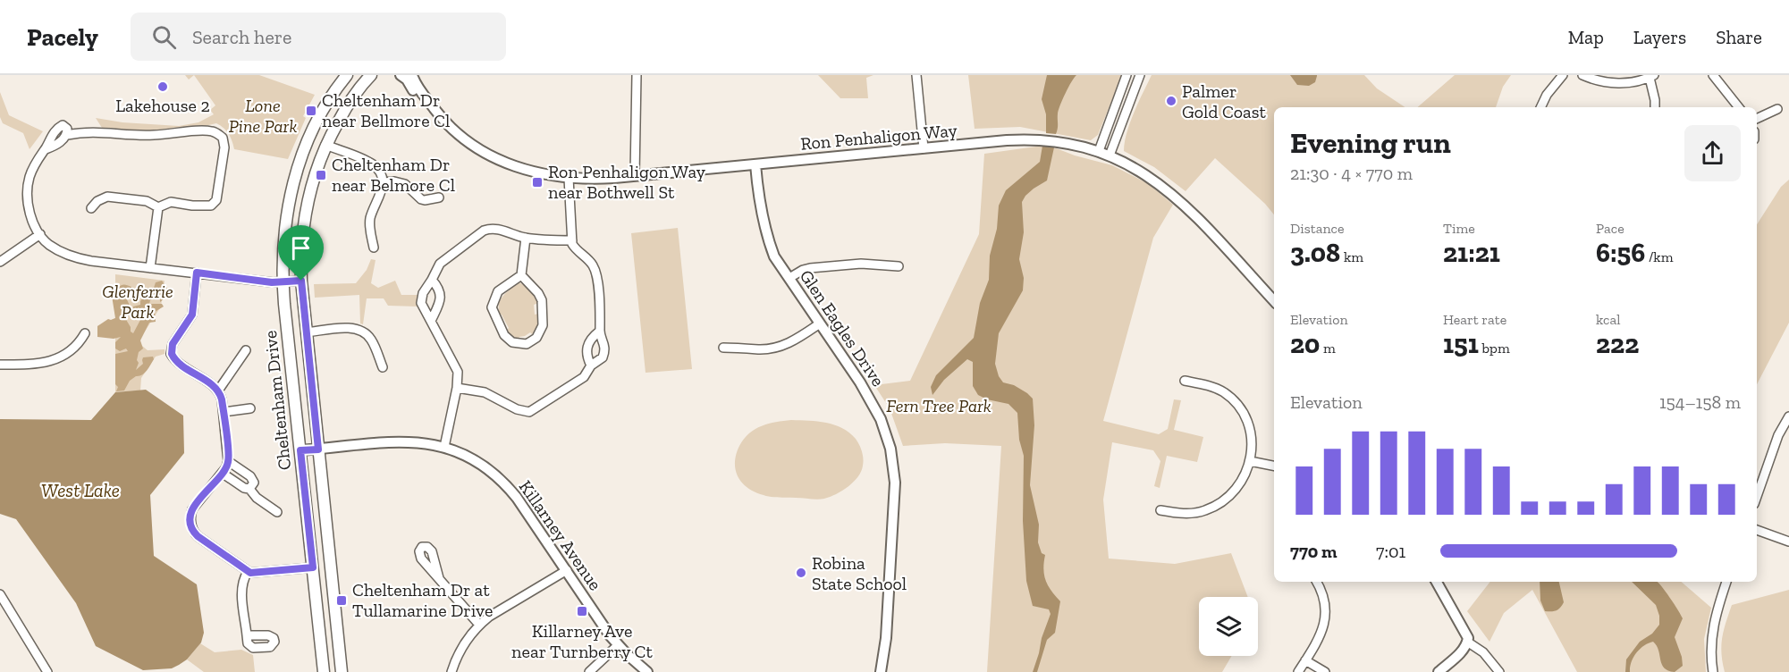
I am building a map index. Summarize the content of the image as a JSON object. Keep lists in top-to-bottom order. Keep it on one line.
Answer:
{"streets":{"main road":["Cheltenham Drive"],"street":["Ron Penhaligon Way","Glen Eagles Drive","Killarney Avenue"]},"crossings":[["Ron Penhaligon Way","Glen Eagles Drive"],["Cheltenham Drive","Killarney Avenue"]],"water":["West Lake"],"parks":["Lone Pine Park","Glenferrie Park","Fern Tree Park"],"places":{"other":["Lakehouse 2","Palmer Gold Coast","Robina State School"],"transit":["Cheltenham Dr near Bellmore Cl","Cheltenham Dr near Belmore Cl","Ron Penhaligon Way near Bothwell St","Cheltenham Dr at Tullamarine Drive","Killarney Ave near Turnberry Ct"]},"page":{"header":"Pacely","search":"Search here","nav":["Map","Layers","Share"],"heading":["Evening run","21:30 · 4 × 770 m"],"stats":[["Distance","3.08 km"],["Time","21:21"],["Pace","6:56 /km"],["Elevation","20 m"],["Heart rate","151 bpm"],["kcal","222"]],"chart":["Elevation","154–158 m"],"list":[{"name":"770 m","note":"7:01"}]}}
